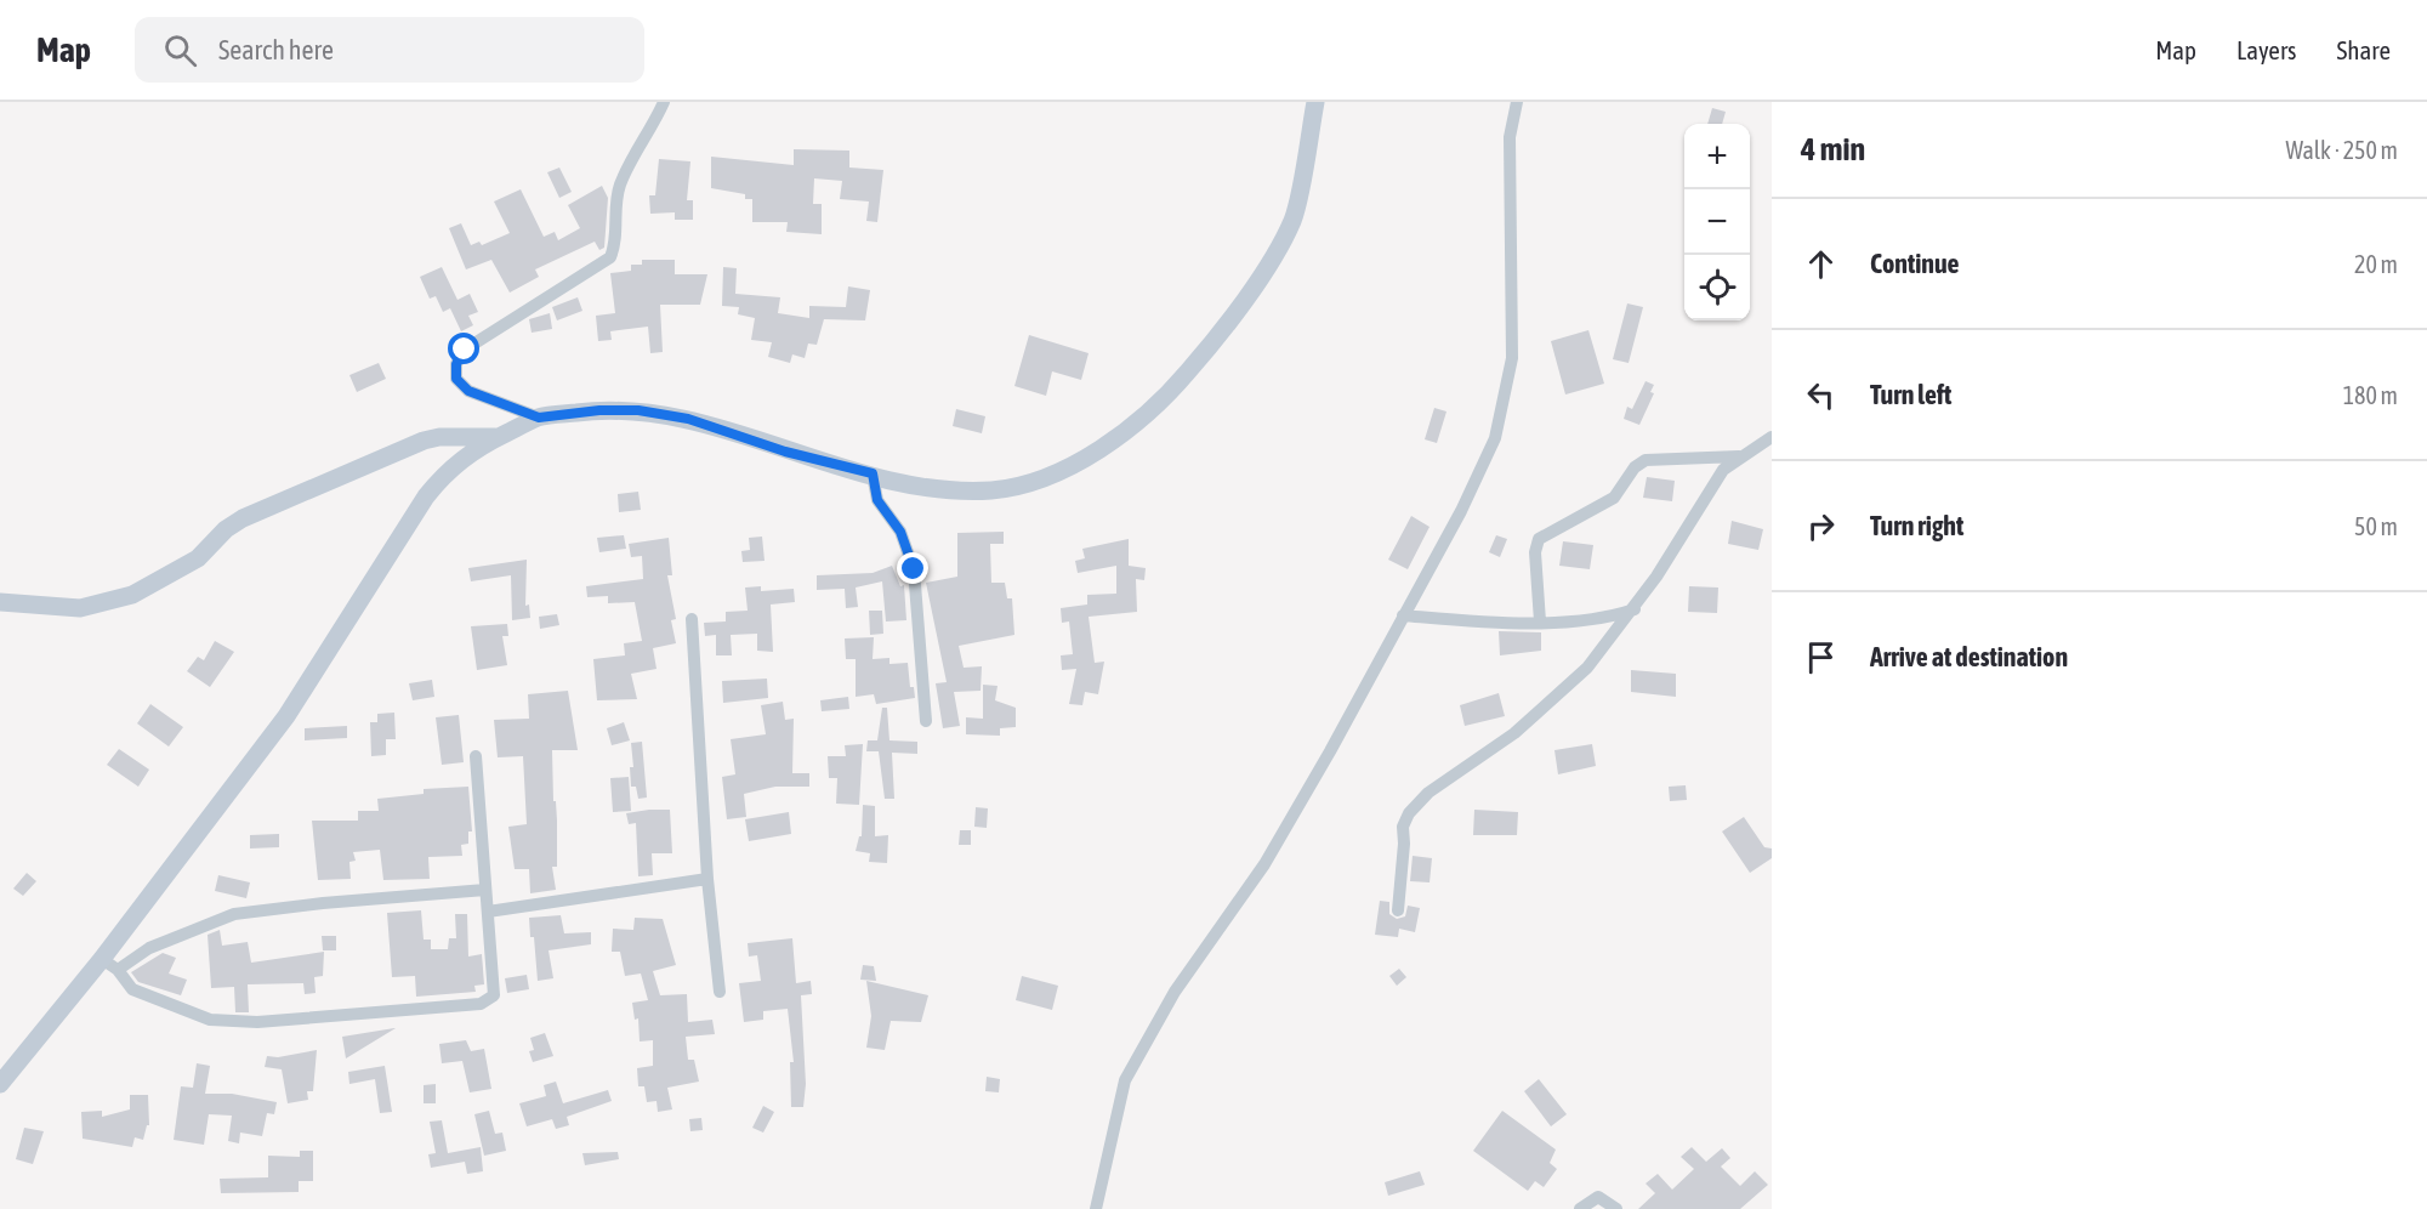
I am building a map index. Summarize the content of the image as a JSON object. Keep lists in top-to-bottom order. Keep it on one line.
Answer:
{"page":{"header":"Map","search":"Search here","nav":["Map","Layers","Share"],"heading":["4 min","Walk · 250 m"],"map_buttons":["+","−"],"list":[["Continue","20 m"],["Turn left","180 m"],["Turn right","50 m"],"Arrive at destination"]}}
